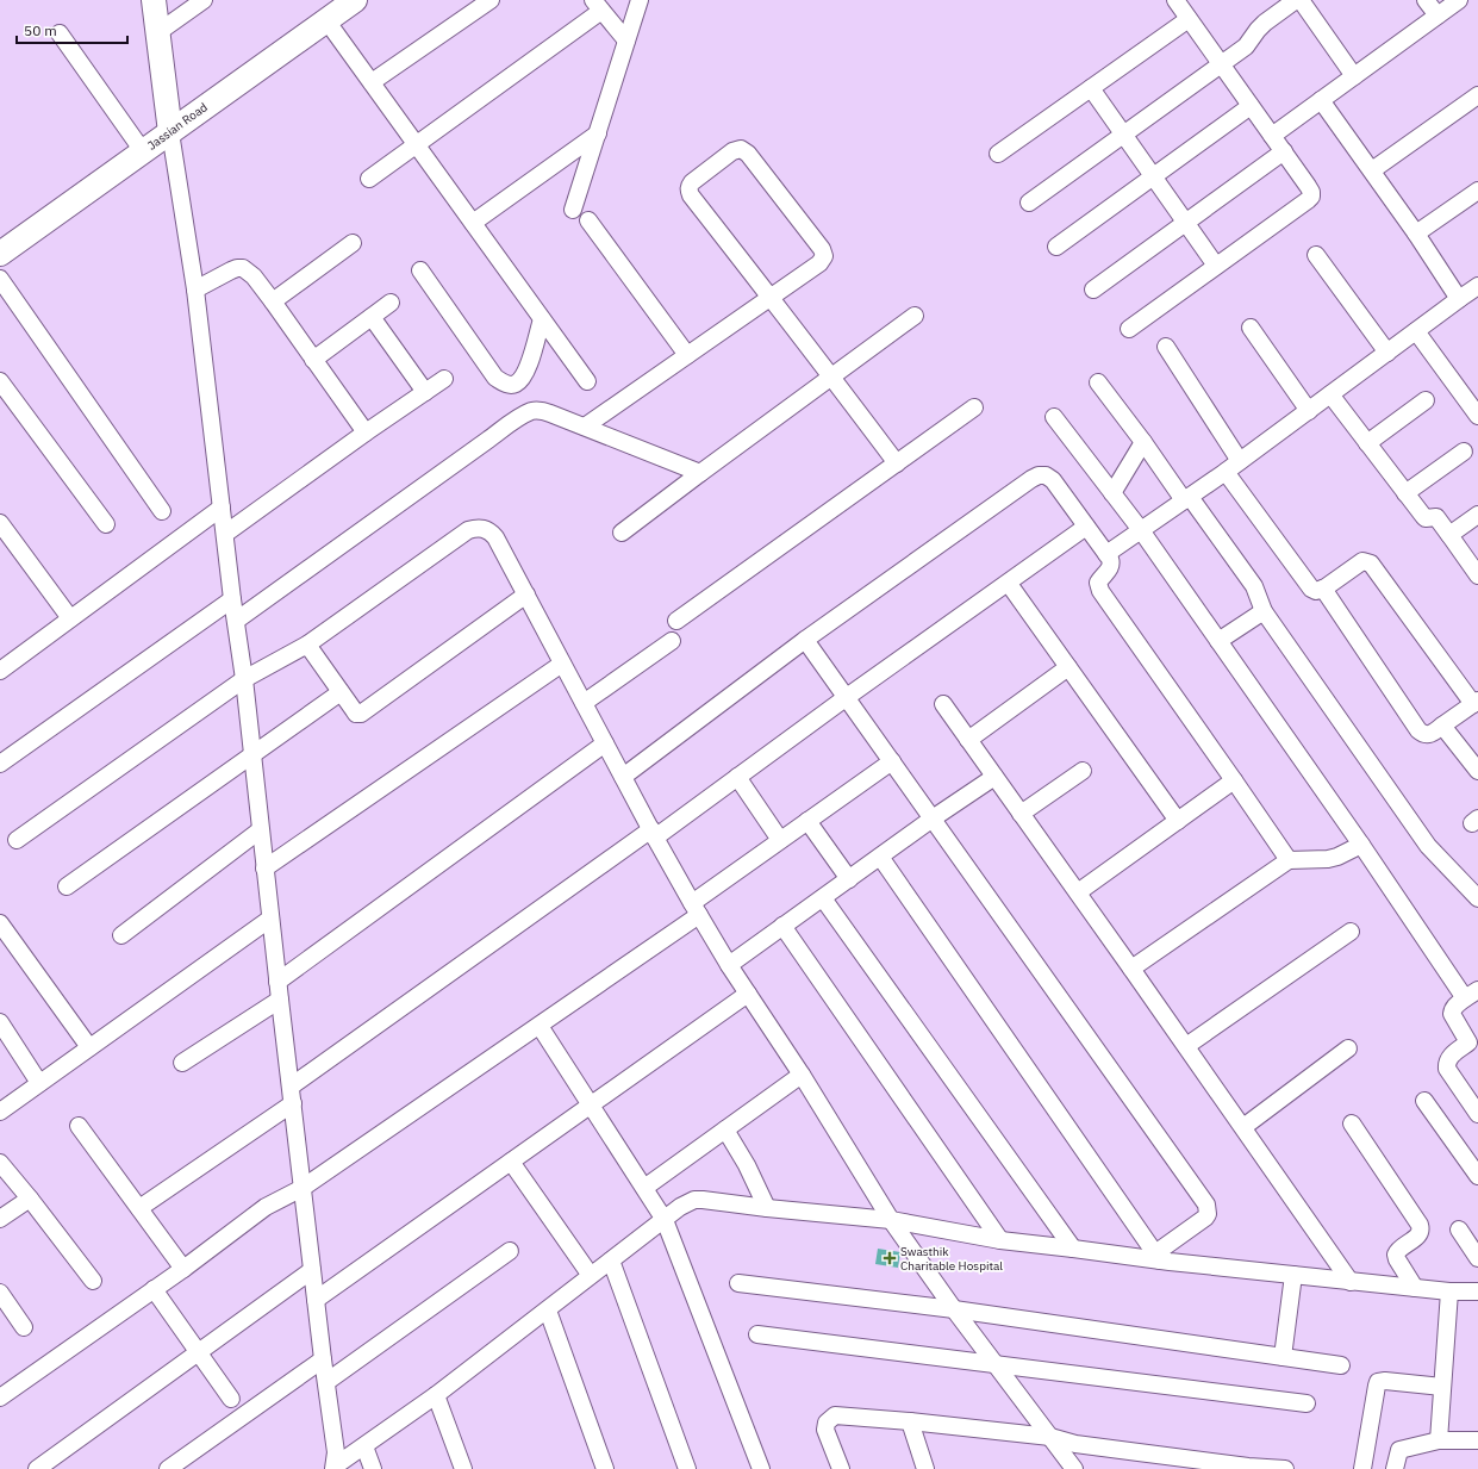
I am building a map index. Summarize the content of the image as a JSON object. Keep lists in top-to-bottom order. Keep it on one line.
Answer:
{"streets":{"street":["Jassian Road"]},"places":{"health":["Swasthik Charitable Hospital"]},"scale_bar":"50 m"}
